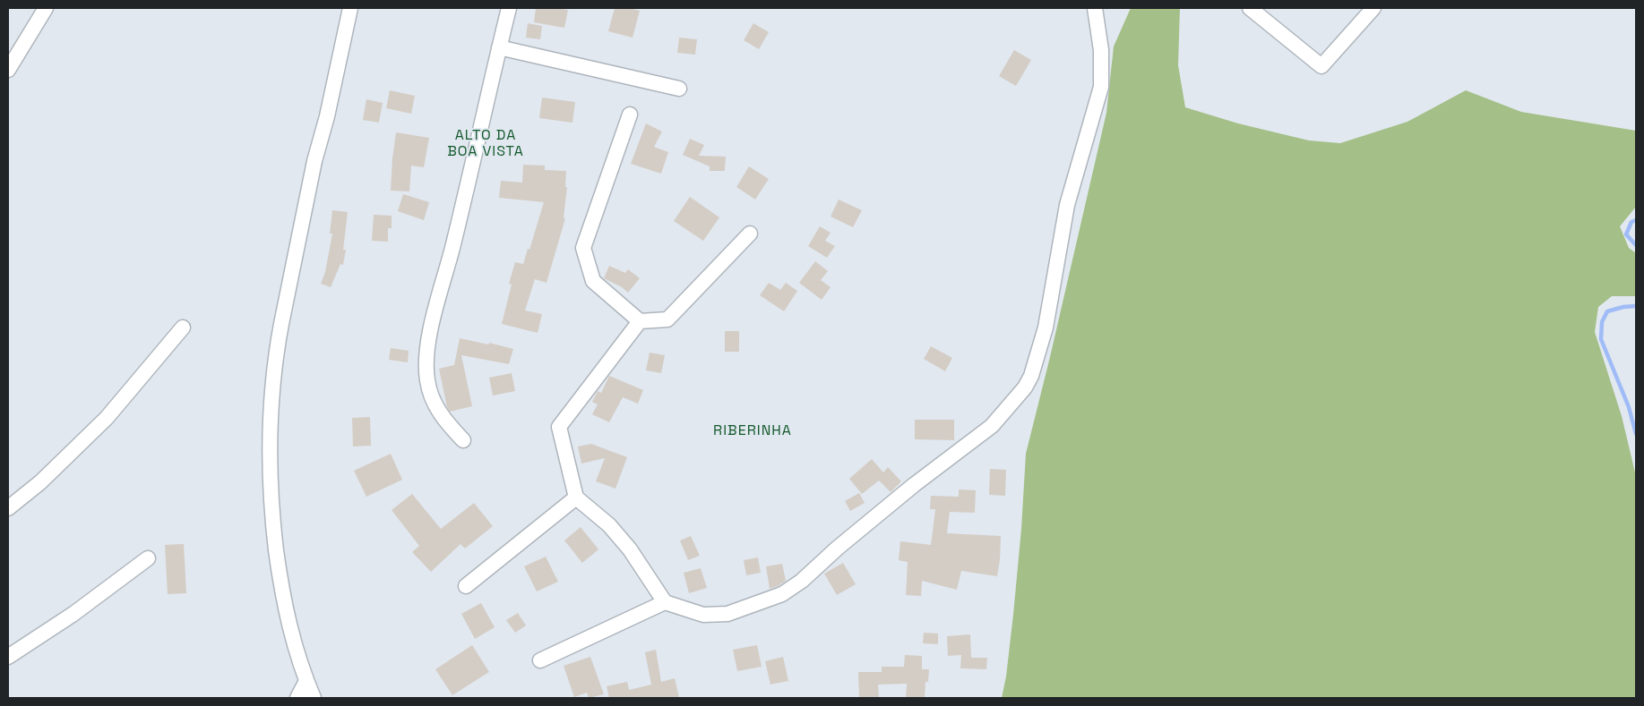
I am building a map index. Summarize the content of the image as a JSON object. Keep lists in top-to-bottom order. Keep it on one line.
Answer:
{"districts":["ALTO DA BOA VISTA","RIBERINHA"]}
